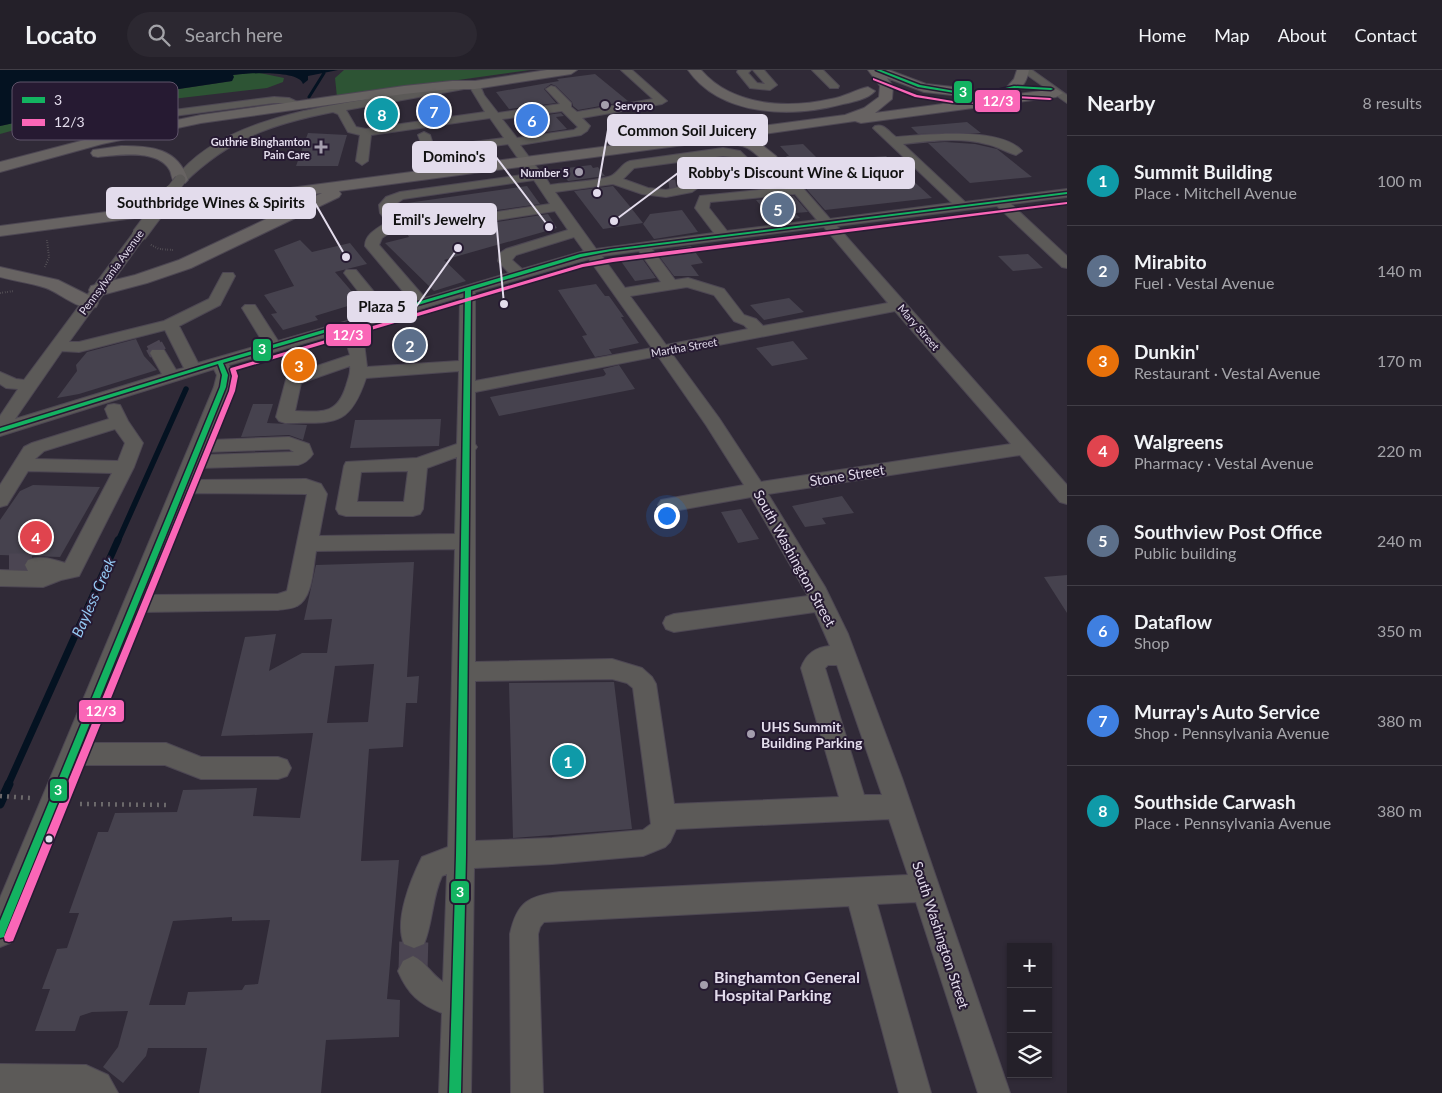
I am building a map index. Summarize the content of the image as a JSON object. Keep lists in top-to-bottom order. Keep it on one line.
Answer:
{"streets":{"street":["Pennsylvania Avenue","Mary Street","Martha Street","Stone Street","South Washington Street"]},"crossings":[["Pennsylvania Avenue","South Washington Street"],["Mary Street","Martha Street"],["Mary Street","Stone Street"],["Martha Street","South Washington Street"],["Stone Street","South Washington Street"]],"water":["Bayless Creek"],"places":{"other":["Servpro","Number 5","Common Soil Juicery","Robby's Discount Wine & Liquor","Domino's","Plaza 5","Southbridge Wines & Spirits","Emil's Jewelry","UHS Summit Building Parking","Binghamton General Hospital Parking"],"health":["Guthrie Binghamton Pain Care"]},"lines":["transit line 3","transit line 12/3"],"legend":["3","12/3"],"page":{"header":"Locato","search":"Search here","nav":["Home","Map","About","Contact"],"heading":["Nearby","8 results"],"pins":["7","8","6","5","2","3","4","1"],"list":[{"mark":"1","name":"Summit Building","note":"Place · Mitchell Avenue","value":"100 m"},{"mark":"2","name":"Mirabito","note":"Fuel · Vestal Avenue","value":"140 m"},{"mark":"3","name":"Dunkin'","note":"Restaurant · Vestal Avenue","value":"170 m"},{"mark":"4","name":"Walgreens","note":"Pharmacy · Vestal Avenue","value":"220 m"},{"mark":"5","name":"Southview Post Office","note":"Public building","value":"240 m"},{"mark":"6","name":"Dataflow","note":"Shop","value":"350 m"},{"mark":"7","name":"Murray's Auto Service","note":"Shop · Pennsylvania Avenue","value":"380 m"},{"mark":"8","name":"Southside Carwash","note":"Place · Pennsylvania Avenue","value":"380 m"}],"map_buttons":["+","−"]}}
